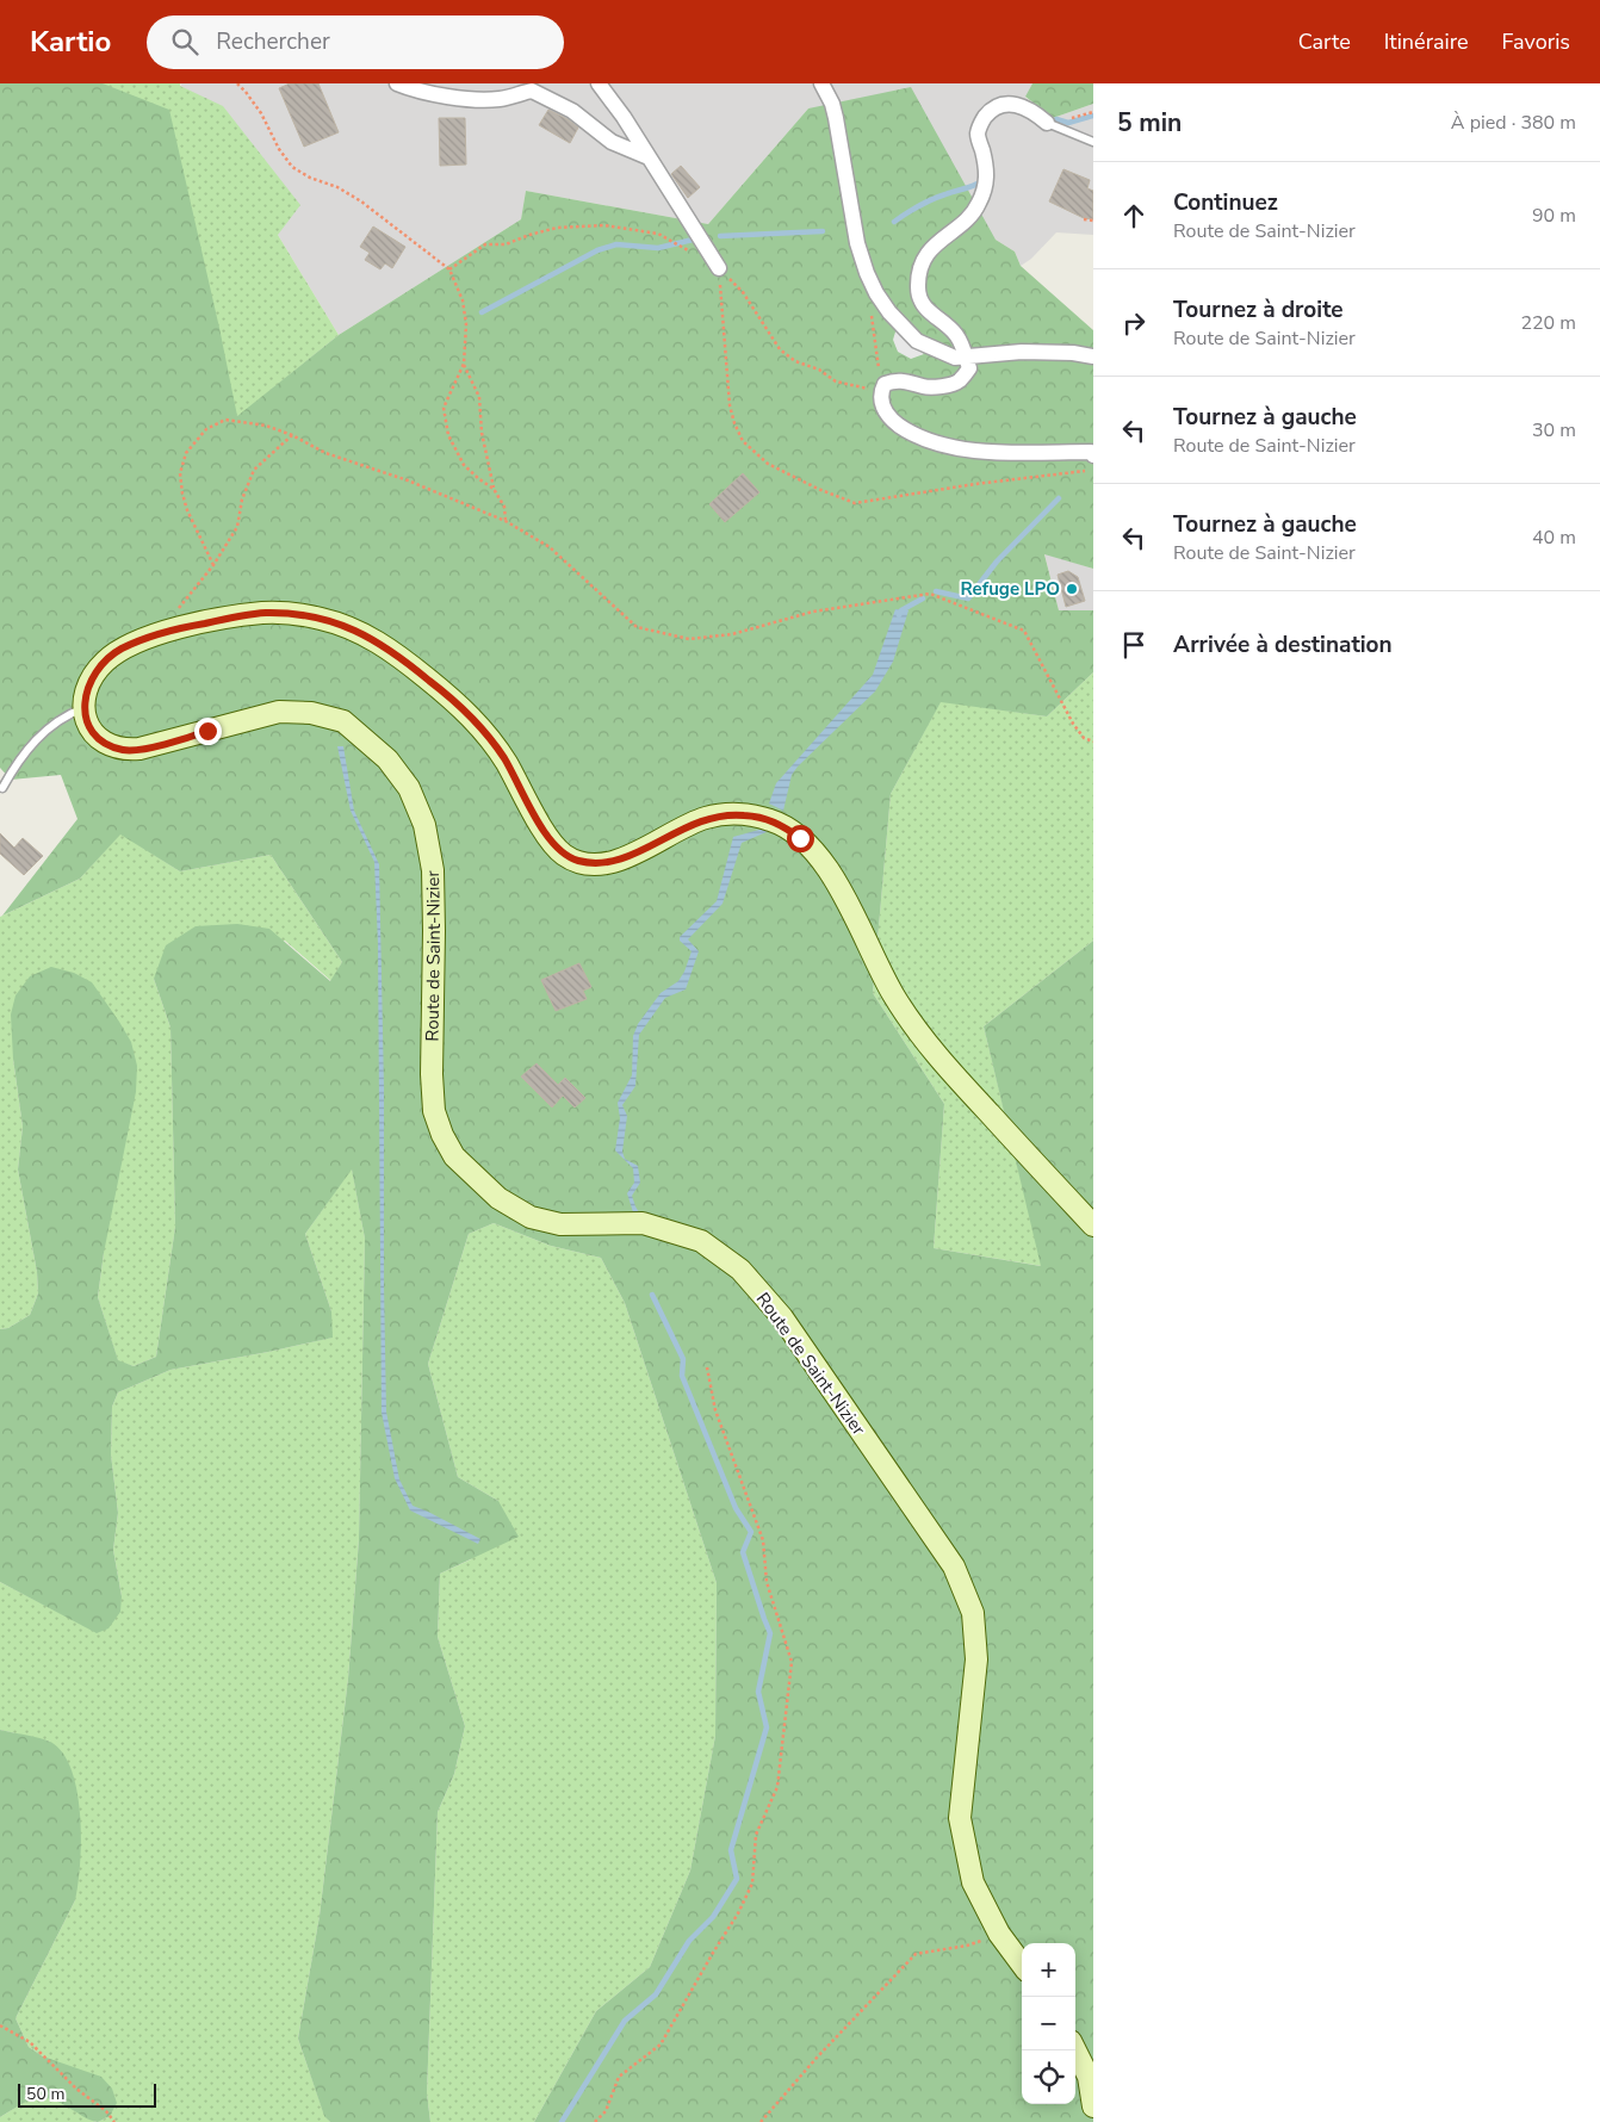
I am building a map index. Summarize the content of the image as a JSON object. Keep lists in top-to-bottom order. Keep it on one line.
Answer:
{"streets":{"main road":["Route de Saint-Nizier"]},"places":["Refuge LPO"],"scale_bar":"50 m","page":{"header":"Kartio","search":"Rechercher","nav":["Carte","Itinéraire","Favoris"],"heading":["5 min","À pied · 380 m"],"list":[["Continuez","Route de Saint-Nizier","90 m"],["Tournez à droite","Route de Saint-Nizier","220 m"],["Tournez à gauche","Route de Saint-Nizier","30 m"],["Tournez à gauche","Route de Saint-Nizier","40 m"],"Arrivée à destination"],"map_buttons":["+","−"],"scale":"50 m"}}
